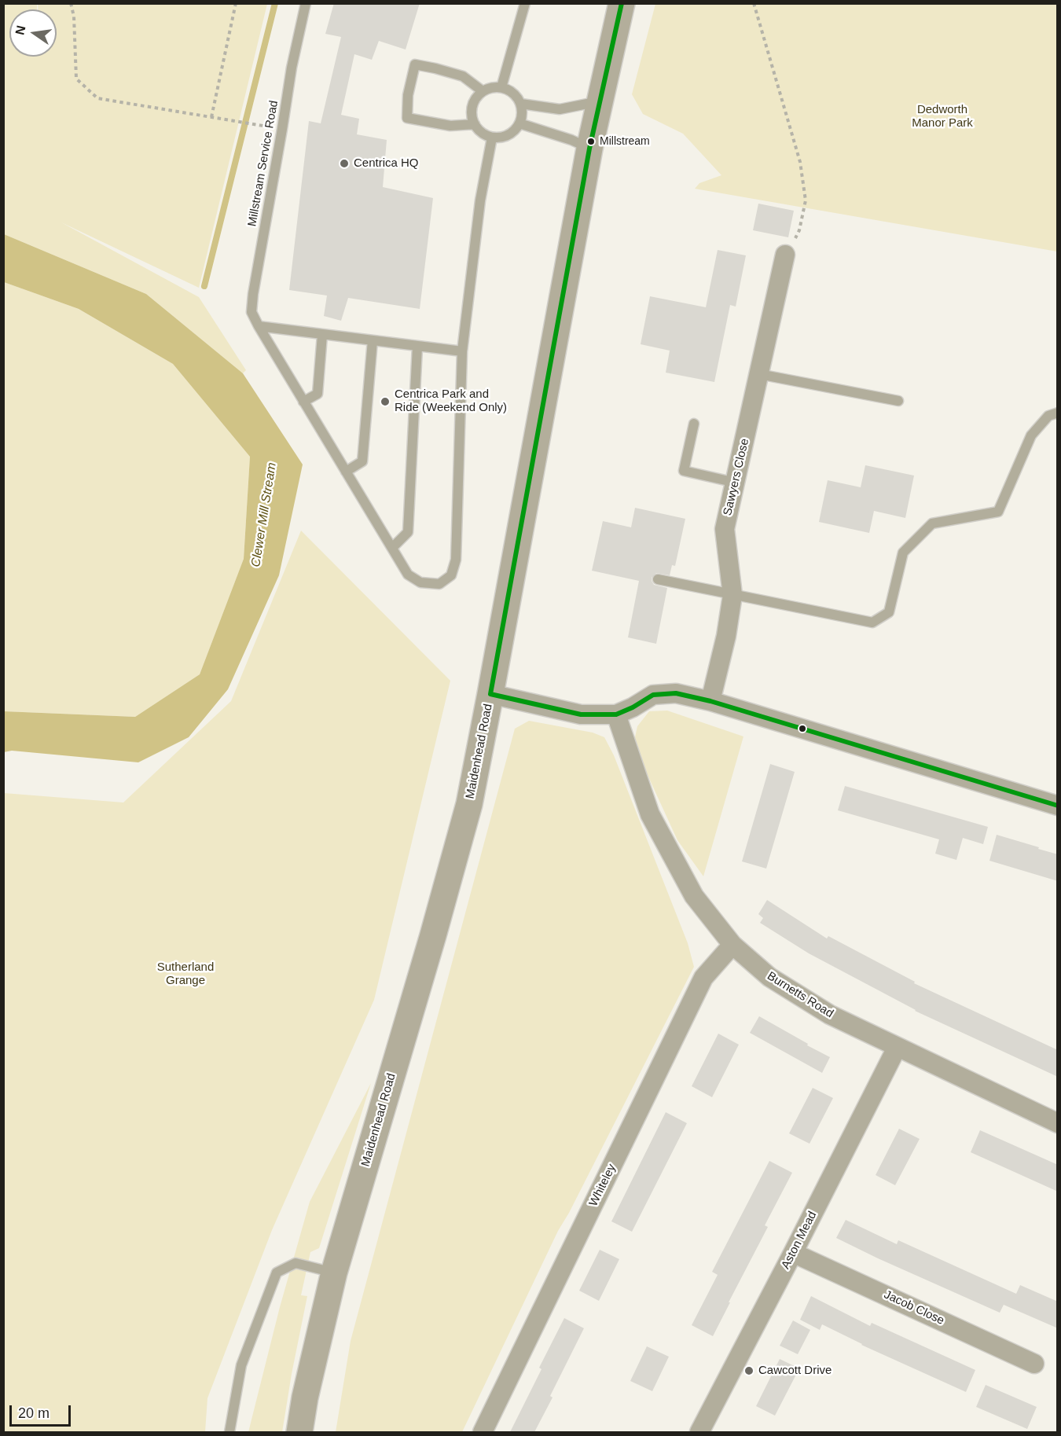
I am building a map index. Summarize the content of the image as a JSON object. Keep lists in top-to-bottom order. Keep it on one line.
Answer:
{"streets":{"main road":["Maidenhead Road"],"street":["Sawyers Close","Burnetts Road","Whiteley","Aston Mead","Jacob Close"],"lane":["Millstream Service Road"]},"crossings":[["Burnetts Road","Whiteley"],["Burnetts Road","Aston Mead"],["Aston Mead","Jacob Close"]],"water":["Clewer Mill Stream"],"parks":["Dedworth Manor Park","Sutherland Grange"],"places":["Millstream","Centrica HQ","Centrica Park and Ride (Weekend Only)","Cawcott Drive"],"scale_bar":"20 m","north":"left"}
